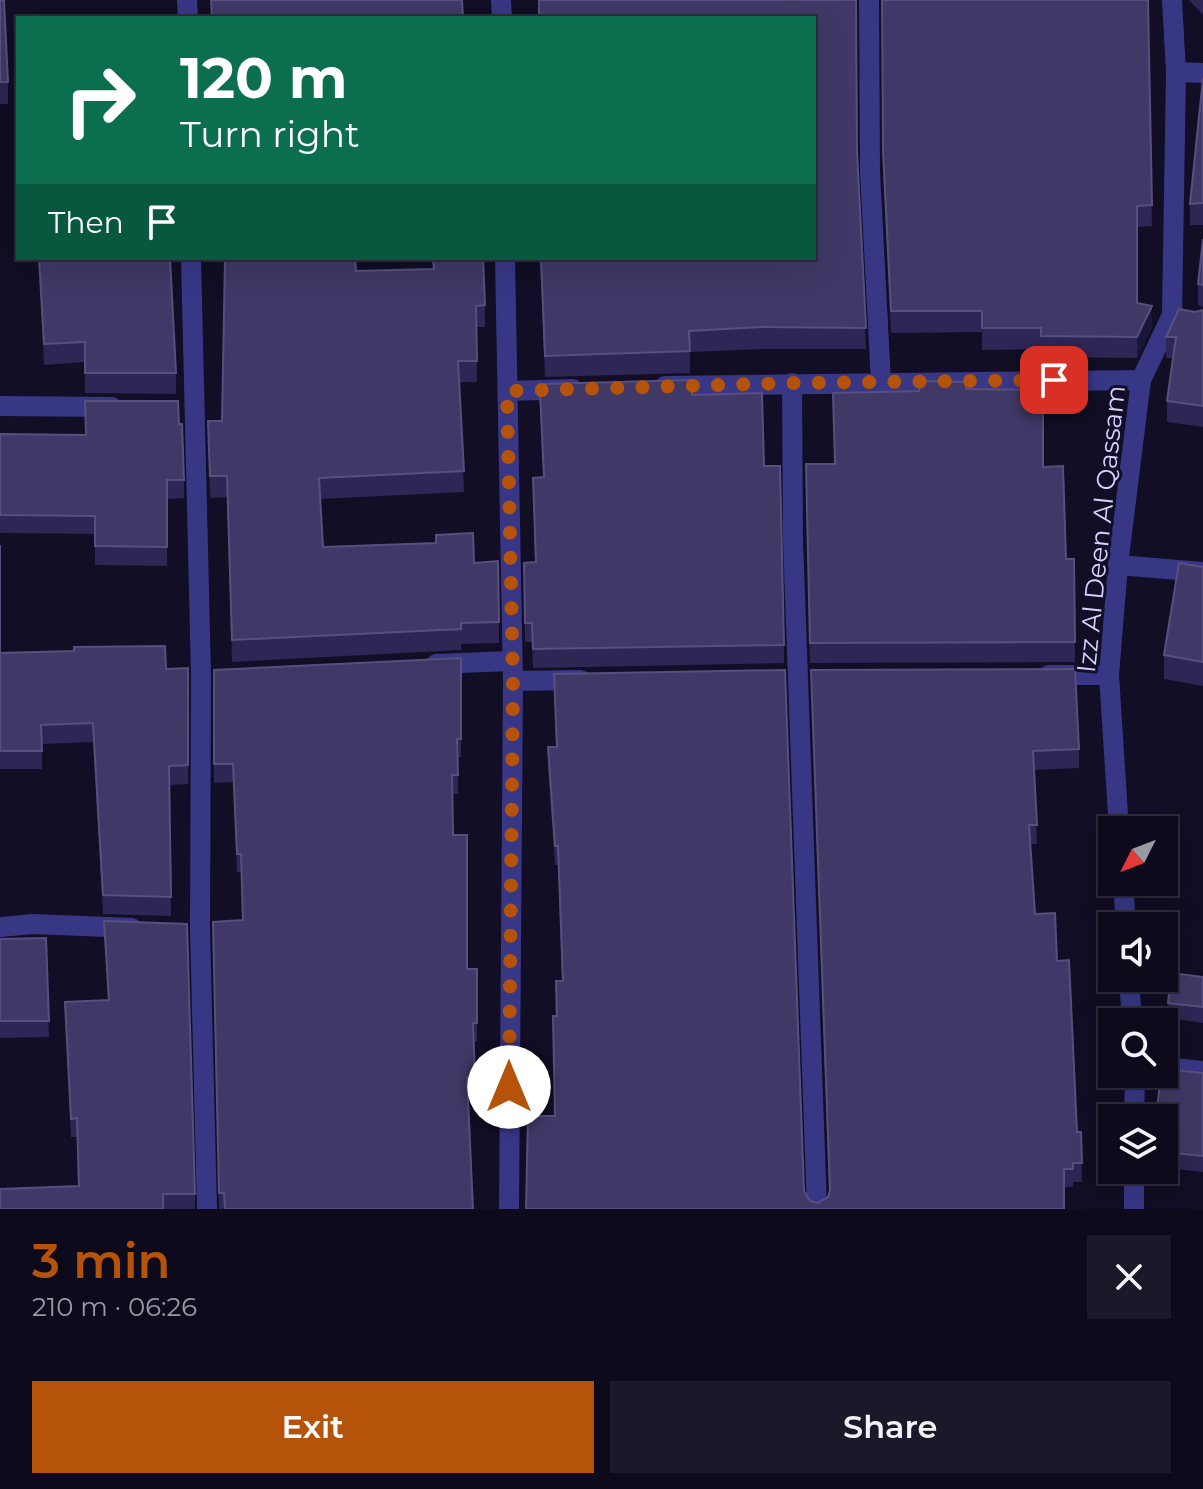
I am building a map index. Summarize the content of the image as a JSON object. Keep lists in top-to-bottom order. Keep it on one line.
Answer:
{"streets":{"street":["Izz Al Deen Al Qassam"]},"north":"bottom left","page":{"turn":["120 m","Turn right"],"then":"Then","heading":["3 min","210 m · 06:26"],"buttons":["Exit","Share"]}}
